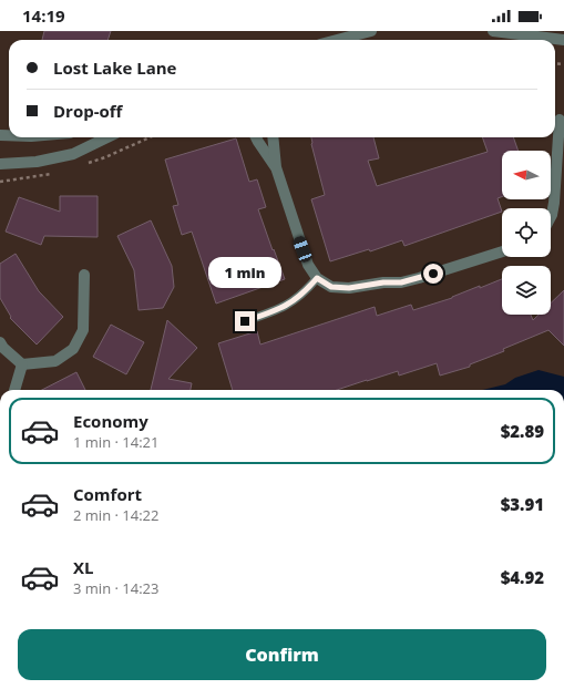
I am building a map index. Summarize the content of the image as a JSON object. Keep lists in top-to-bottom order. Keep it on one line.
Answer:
{"north":"left","page":{"status":"14:19","banner":["Lost Lake Lane","Drop-off"],"bubble":"1 min","list":[{"name":"Economy","note":"1 min · 14:21","value":"$2.89"},{"name":"Comfort","note":"2 min · 14:22","value":"$3.91"},{"name":"XL","note":"3 min · 14:23","value":"$4.92"}],"buttons":"Confirm"}}
